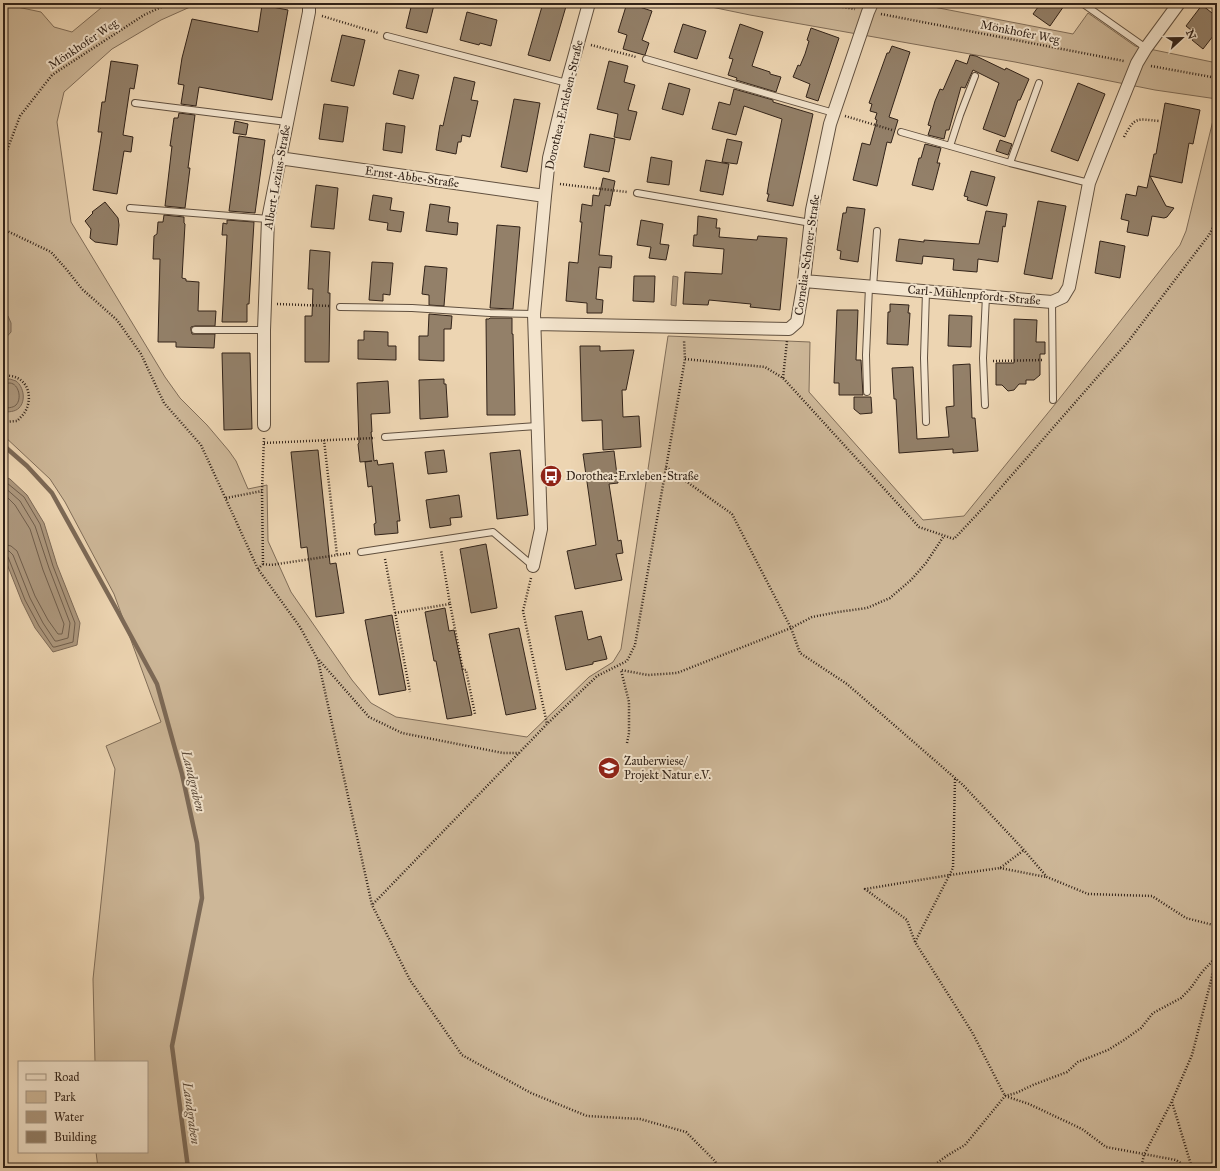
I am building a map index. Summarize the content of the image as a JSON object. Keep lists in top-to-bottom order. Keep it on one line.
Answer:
{"streets":{"street":["Dorothea-Erxleben-Straße","Albert-Lezius-Straße","Ernst-Abbe-Straße","Cornelia-Schorer-Straße","Carl-Mühlenpfordt-Straße"],"path":["Mönkhofer Weg"]},"crossings":[["Mönkhofer Weg","Cornelia-Schorer-Straße"],["Mönkhofer Weg","Carl-Mühlenpfordt-Straße"],["Dorothea-Erxleben-Straße","Ernst-Abbe-Straße"],["Dorothea-Erxleben-Straße","Cornelia-Schorer-Straße"],["Albert-Lezius-Straße","Ernst-Abbe-Straße"],["Cornelia-Schorer-Straße","Carl-Mühlenpfordt-Straße"]],"water":["Landgraben"],"places":{"bus stop":["Dorothea-Erxleben-Straße"],"school or university":["Zauberwiese/ Projekt Natur e.V."]},"legend":["Road","Park","Water","Building"],"north":"right"}
